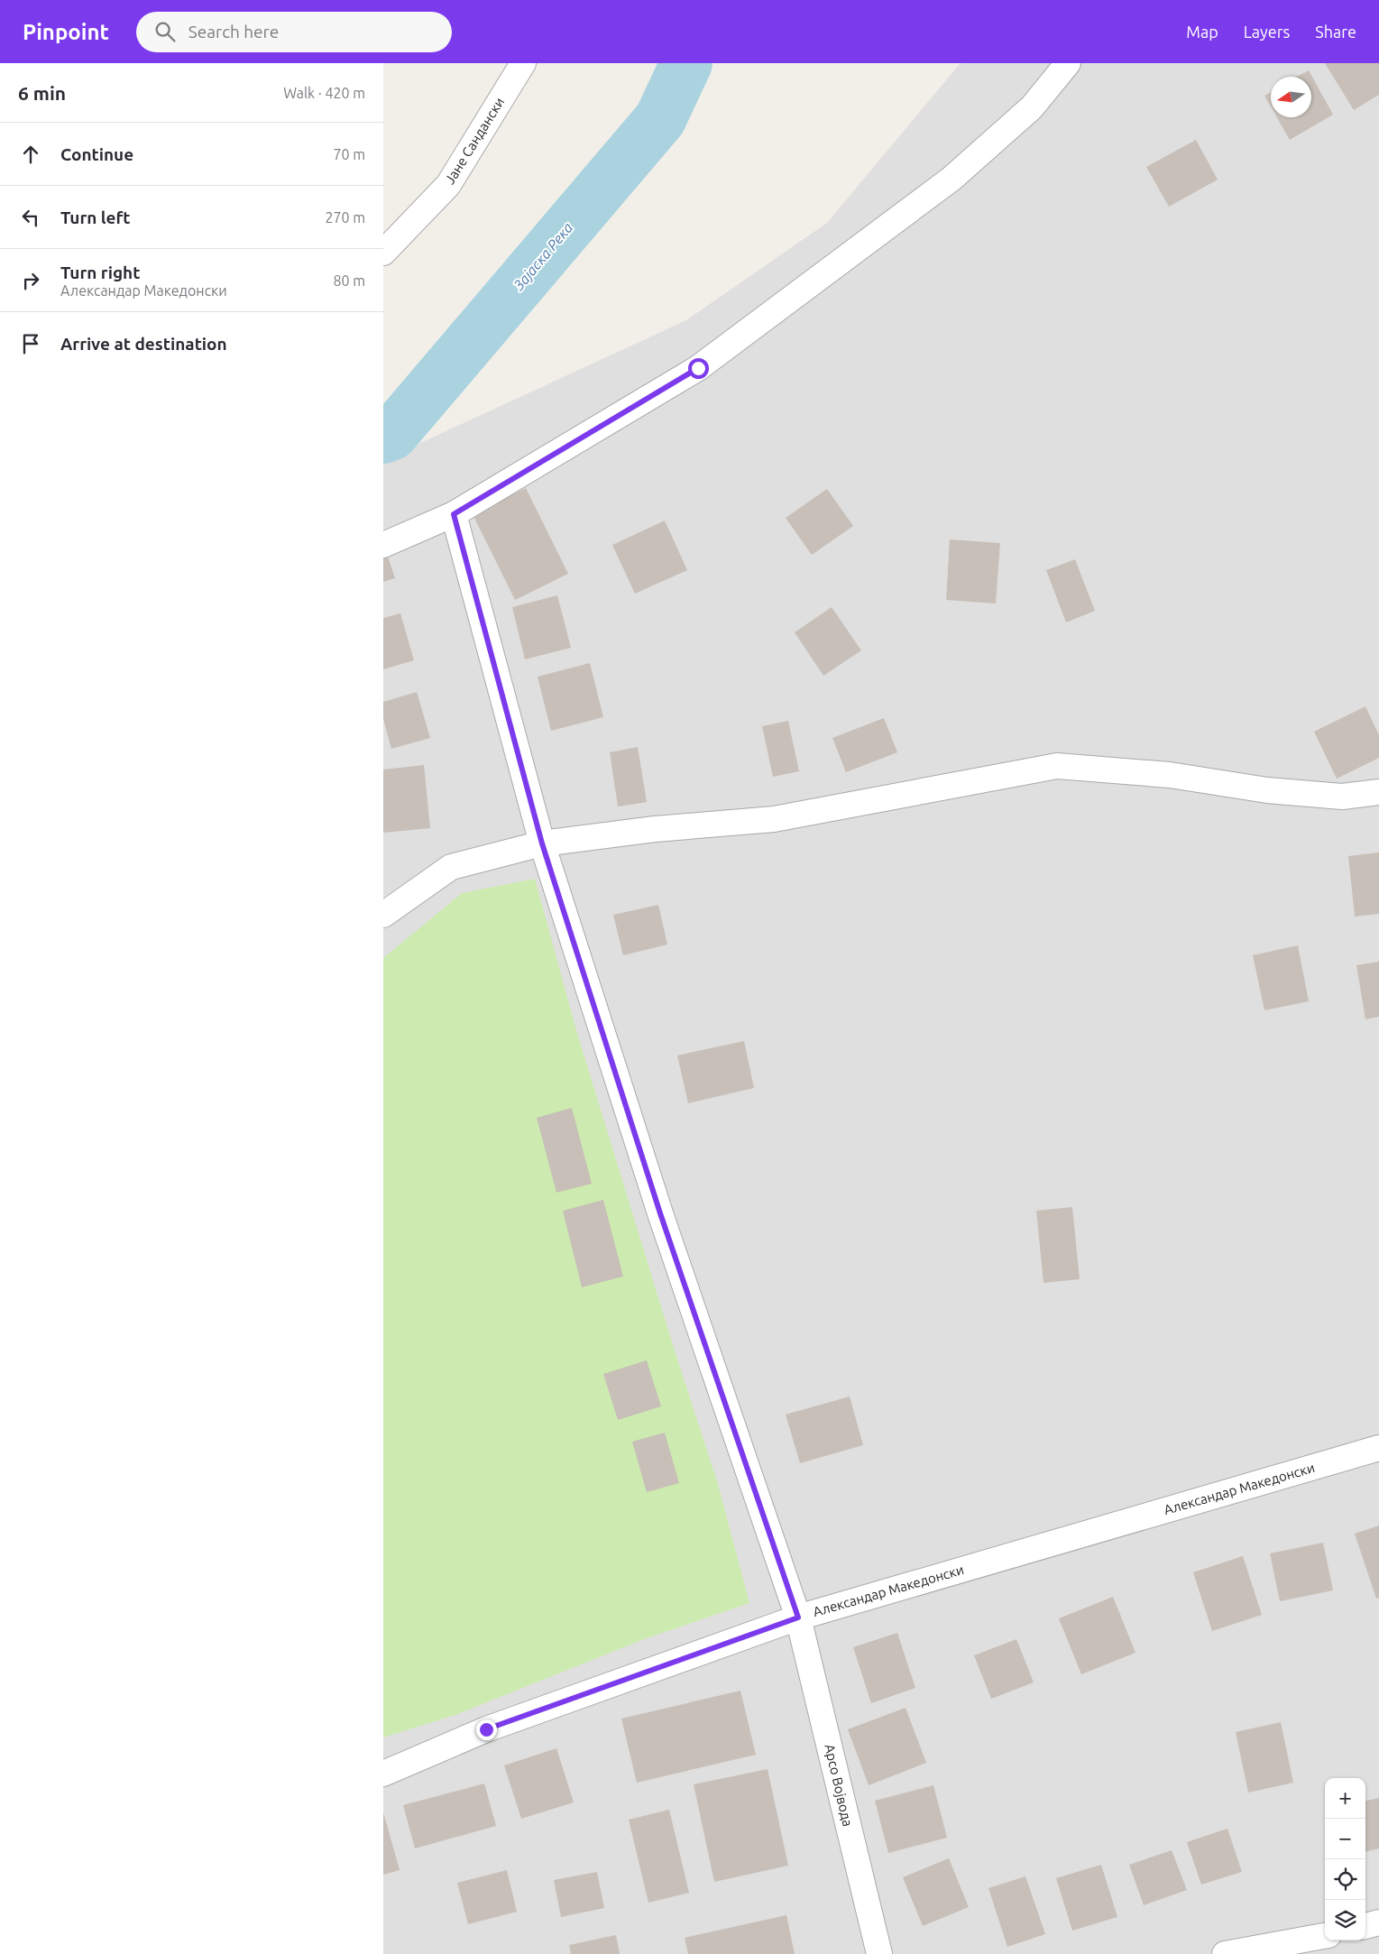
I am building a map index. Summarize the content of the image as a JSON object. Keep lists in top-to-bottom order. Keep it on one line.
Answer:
{"streets":{"street":["Јане Сандански","Александар Македонски","Арсо Војвода"]},"crossings":[["Александар Македонски","Арсо Војвода"]],"water":["Зајаска Река"],"north":"left","page":{"header":"Pinpoint","search":"Search here","nav":["Map","Layers","Share"],"heading":["6 min","Walk · 420 m"],"list":[["Continue","70 m"],["Turn left","270 m"],["Turn right","Александар Македонски","80 m"],"Arrive at destination"],"map_buttons":["+","−"]}}
